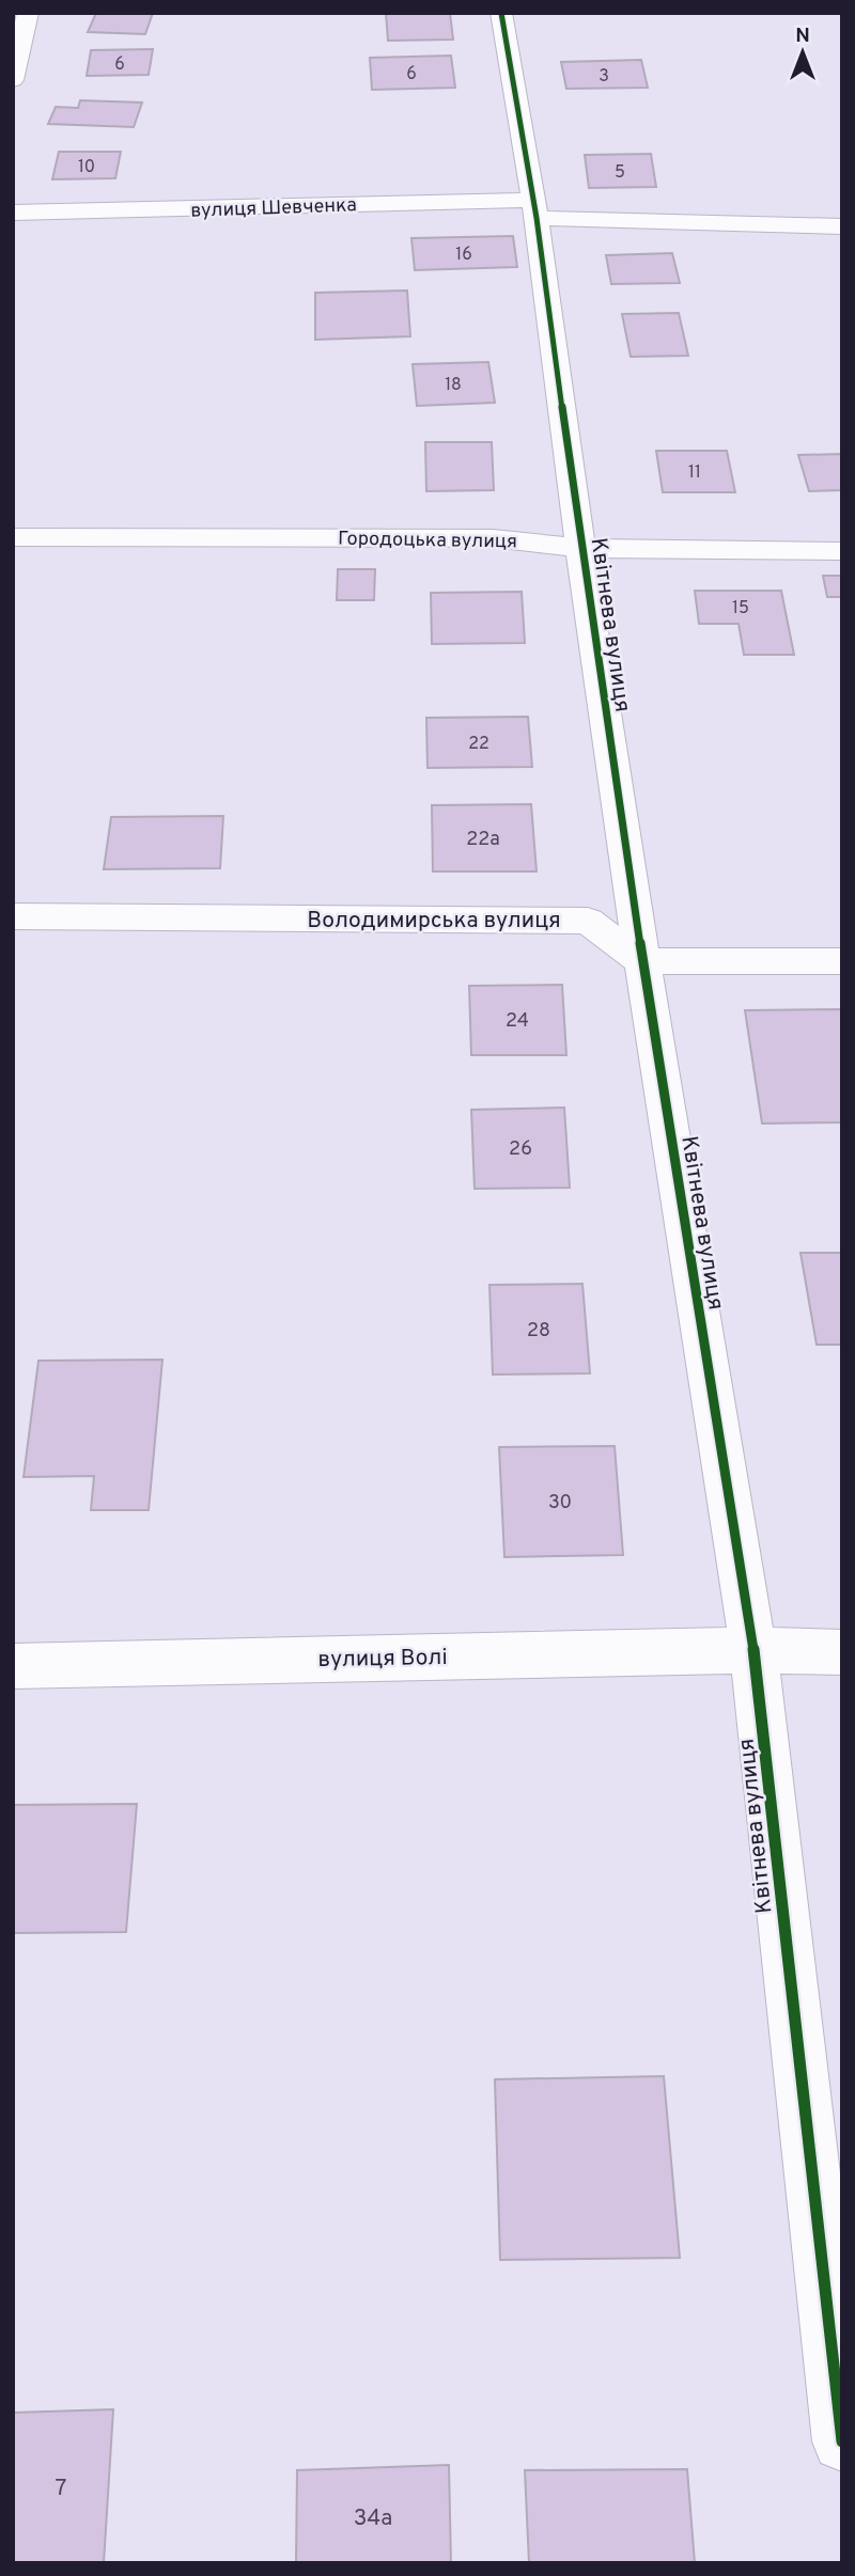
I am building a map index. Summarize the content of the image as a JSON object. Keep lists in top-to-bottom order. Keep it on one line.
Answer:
{"streets":{"street":["вулиця Шевченка","Городоцька вулиця","Квітнева вулиця","Володимирська вулиця","вулиця Волі"]},"crossings":[["вулиця Шевченка","Квітнева вулиця"],["Городоцька вулиця","Квітнева вулиця"],["Квітнева вулиця","Володимирська вулиця"],["Квітнева вулиця","вулиця Волі"]],"house_numbers":["6","6","3","10","5","16","18","11","15","22","22а","24","26","28","30","7","34а"],"north":"top"}
